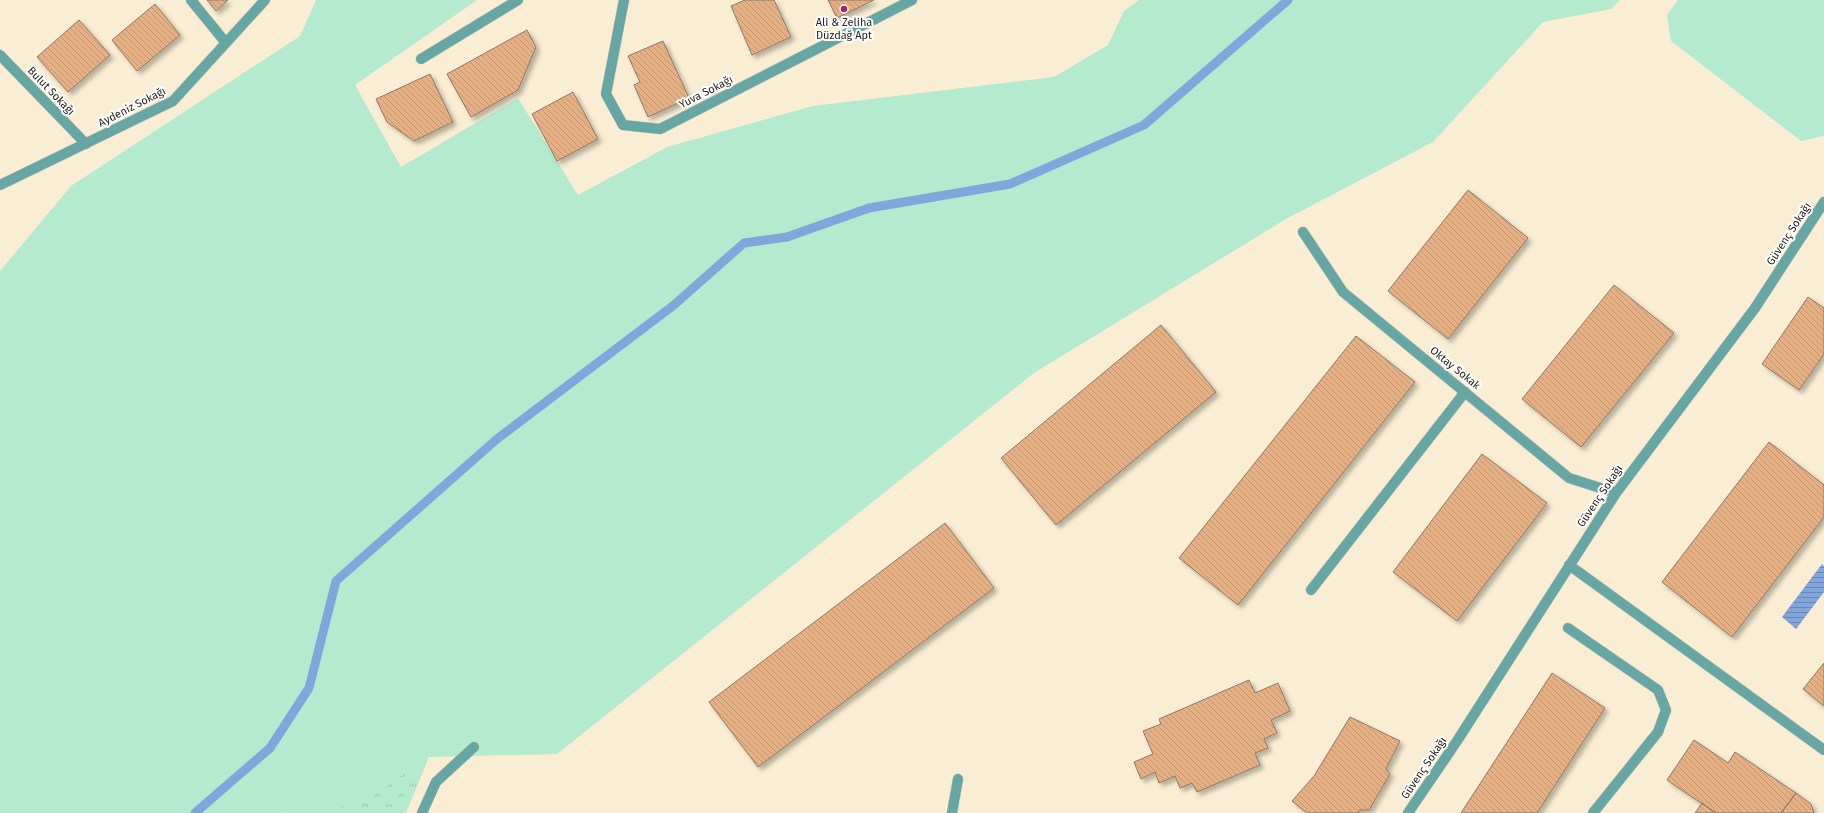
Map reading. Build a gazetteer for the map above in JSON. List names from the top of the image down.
{
  "streets": {
    "street": [
      "Bulut Sokağı",
      "Yuva Sokağı",
      "Aydeniz Sokağı",
      "Güvenç Sokağı",
      "Oktay Sokak"
    ]
  },
  "crossings": [
    ["Bulut Sokağı", "Aydeniz Sokağı"],
    ["Güvenç Sokağı", "Oktay Sokak"]
  ],
  "places": ["Ali & Zeliha Düzdağ Apt"]
}
